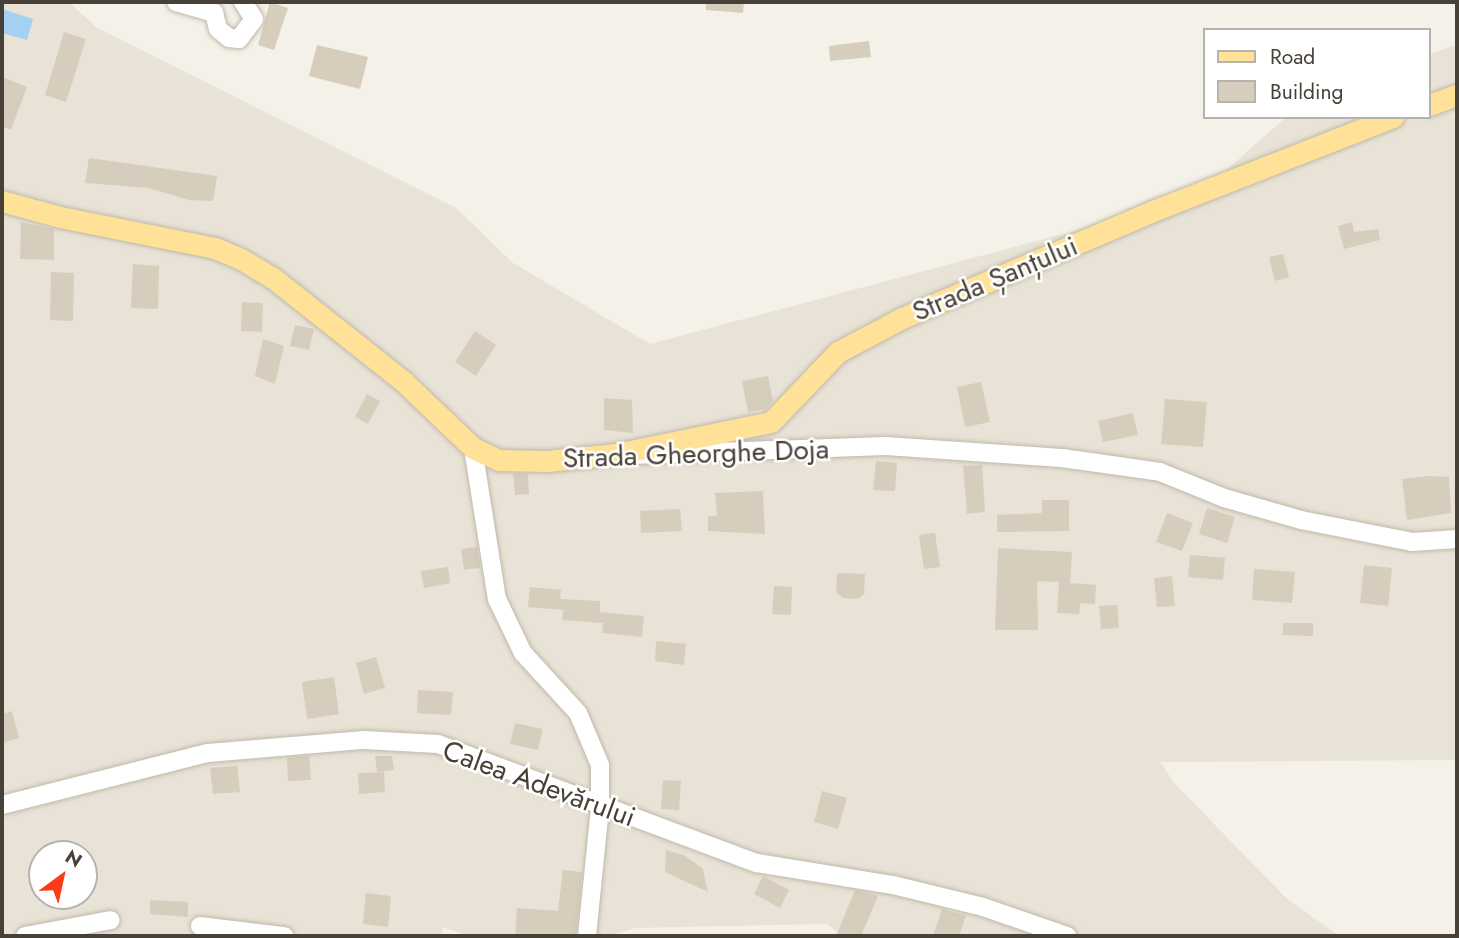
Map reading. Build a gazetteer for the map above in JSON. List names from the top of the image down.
{
  "streets": {
    "main road": ["Strada Șanțului", "Strada Gheorghe Doja"],
    "street": ["Calea Adevărului"]
  },
  "crossings": [
    ["Strada Șanțului", "Strada Gheorghe Doja"]
  ],
  "legend": ["Road", "Building"],
  "north": "top right"
}
